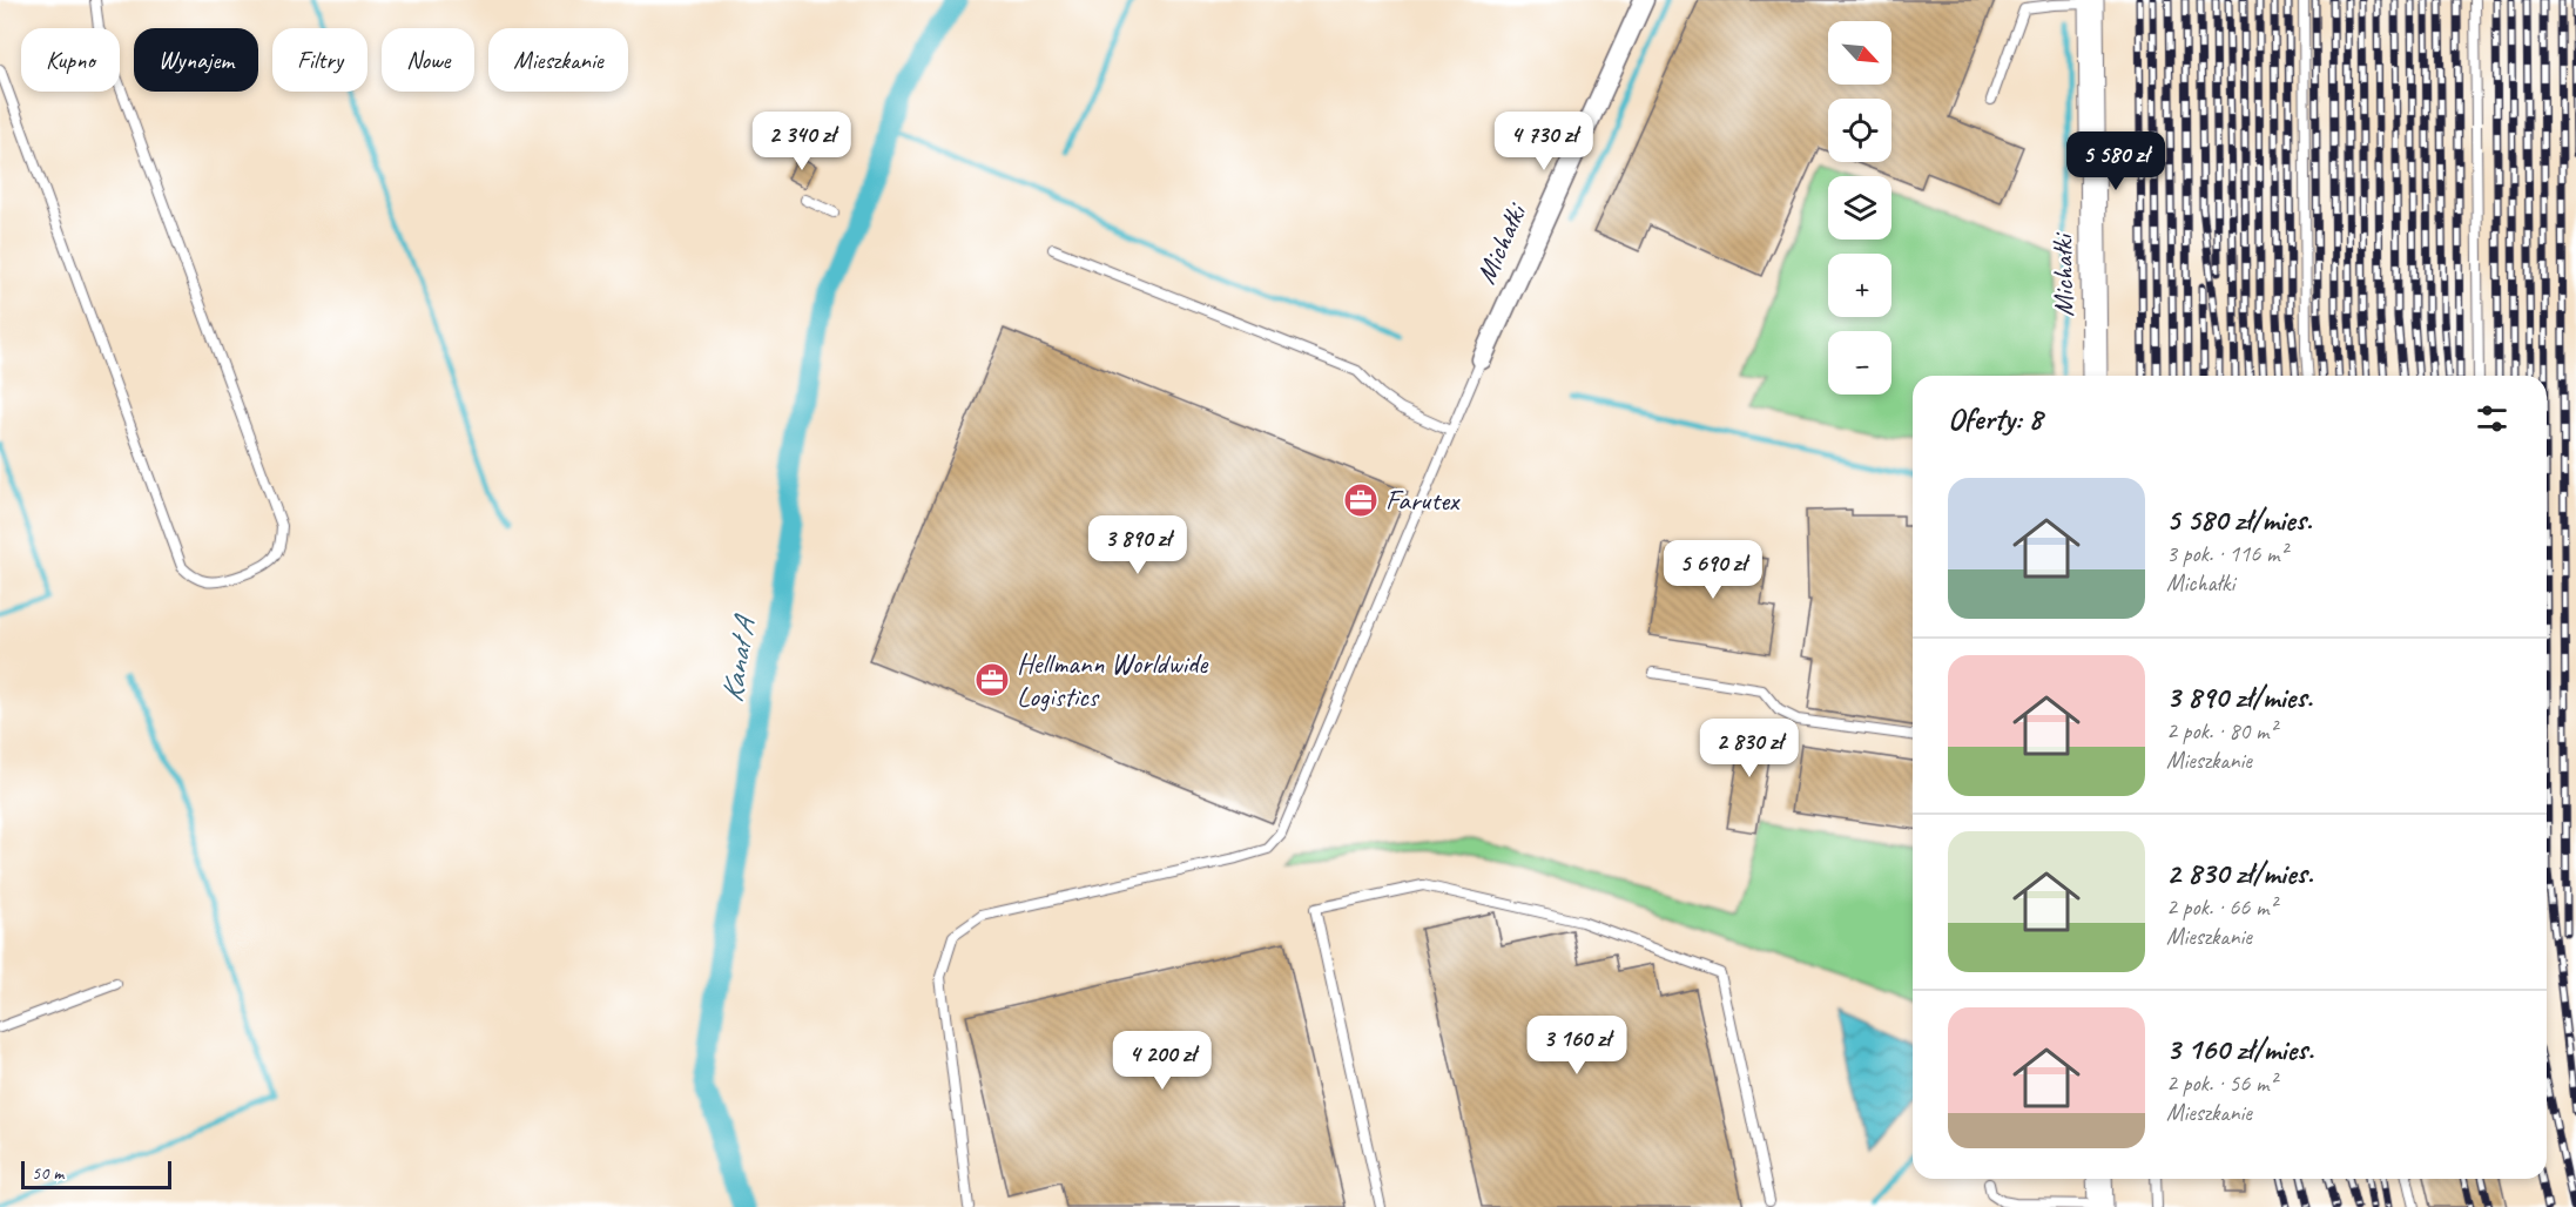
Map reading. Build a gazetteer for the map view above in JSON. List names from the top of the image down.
{
  "streets": {
    "street": ["Michałki"]
  },
  "water": ["Kanał A"],
  "places": {
    "office": ["Farutex", "Hellmann Worldwide Logistics"]
  },
  "scale_bar": "50 m",
  "north": "bottom right",
  "page": {
    "map_buttons": ["+", "−"],
    "chip": [
      "Kupno",
      "Wynajem",
      "Filtry",
      "Nowe",
      "Mieszkanie"
    ],
    "price": [
      "2 340 zł",
      "4 730 zł",
      "5 580 zł",
      "3 890 zł",
      "5 690 zł",
      "2 830 zł",
      "3 160 zł",
      "4 200 zł"
    ],
    "heading": "Oferty: 8",
    "list": [
      {
        "name": "5 580 zł/mies.",
        "note": "3 pok. · 116 m² · Michałki"
      },
      {
        "name": "3 890 zł/mies.",
        "note": "2 pok. · 80 m² · Mieszkanie"
      },
      {
        "name": "2 830 zł/mies.",
        "note": "2 pok. · 66 m² · Mieszkanie"
      },
      {
        "name": "3 160 zł/mies.",
        "note": "2 pok. · 56 m² · Mieszkanie"
      }
    ],
    "scale": "50 m"
  }
}
